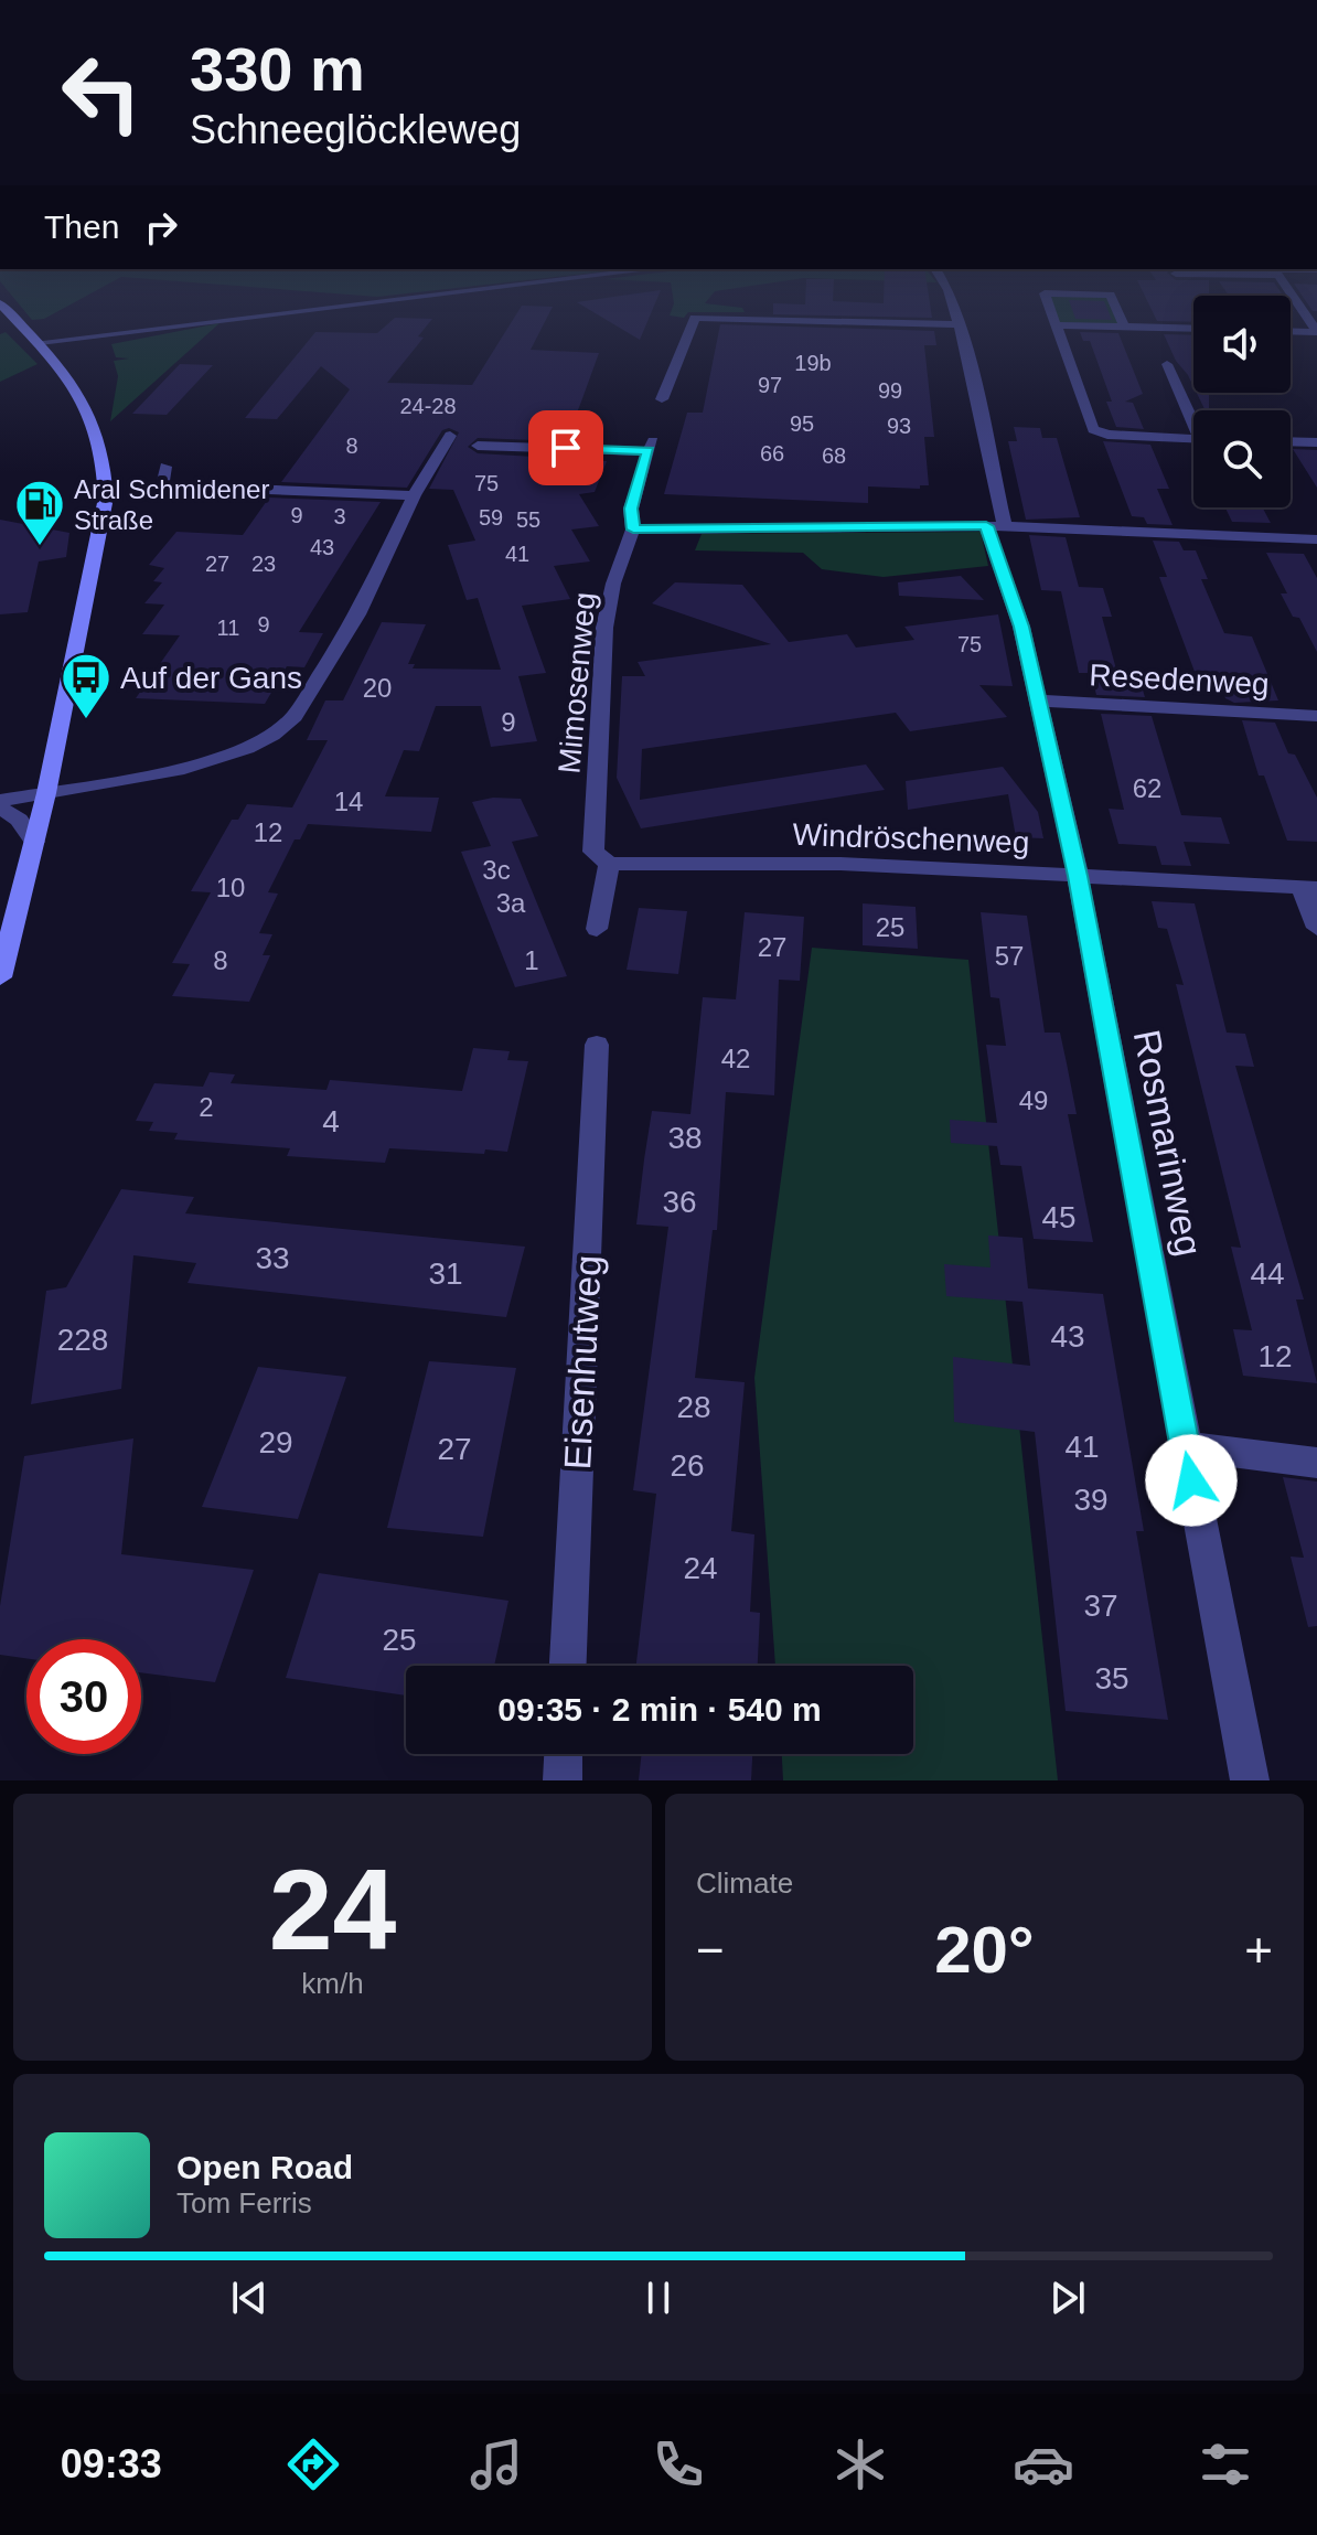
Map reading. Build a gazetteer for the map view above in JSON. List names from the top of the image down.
{
  "streets": {
    "street": [
      "Resedenweg",
      "Mimosenweg",
      "Windröschenweg",
      "Rosmarinweg",
      "Eisenhutweg"
    ]
  },
  "crossings": [
    ["Resedenweg", "Rosmarinweg"],
    ["Mimosenweg", "Windröschenweg"],
    ["Windröschenweg", "Rosmarinweg"]
  ],
  "places": {
    "fuel station": ["Aral Schmidener Straße"],
    "bus stop": ["Auf der Gans"]
  },
  "house_numbers": [
    "19b",
    "97",
    "99",
    "24-28",
    "95",
    "93",
    "8",
    "66",
    "68",
    "75",
    "9",
    "3",
    "59",
    "55",
    "43",
    "41",
    "27",
    "23",
    "9",
    "11",
    "75",
    "20",
    "9",
    "62",
    "14",
    "12",
    "3c",
    "10",
    "3a",
    "25",
    "27",
    "57",
    "8",
    "1",
    "42",
    "49",
    "2",
    "4",
    "38",
    "36",
    "45",
    "33",
    "31",
    "44",
    "43",
    "228",
    "12",
    "28",
    "29",
    "41",
    "27",
    "26",
    "39",
    "24",
    "37",
    "25",
    "35"
  ],
  "page": {
    "turn": ["330 m", "Schneeglöckleweg"],
    "then": "Then",
    "limit": "30",
    "trip": "09:35 · 2 min · 540 m",
    "tile": [
      ["24", "km/h"],
      "Climate"
    ],
    "heat": ["−", "20°", "+"],
    "song": ["Open Road", "Tom Ferris"],
    "tabs": "09:33"
  }
}
